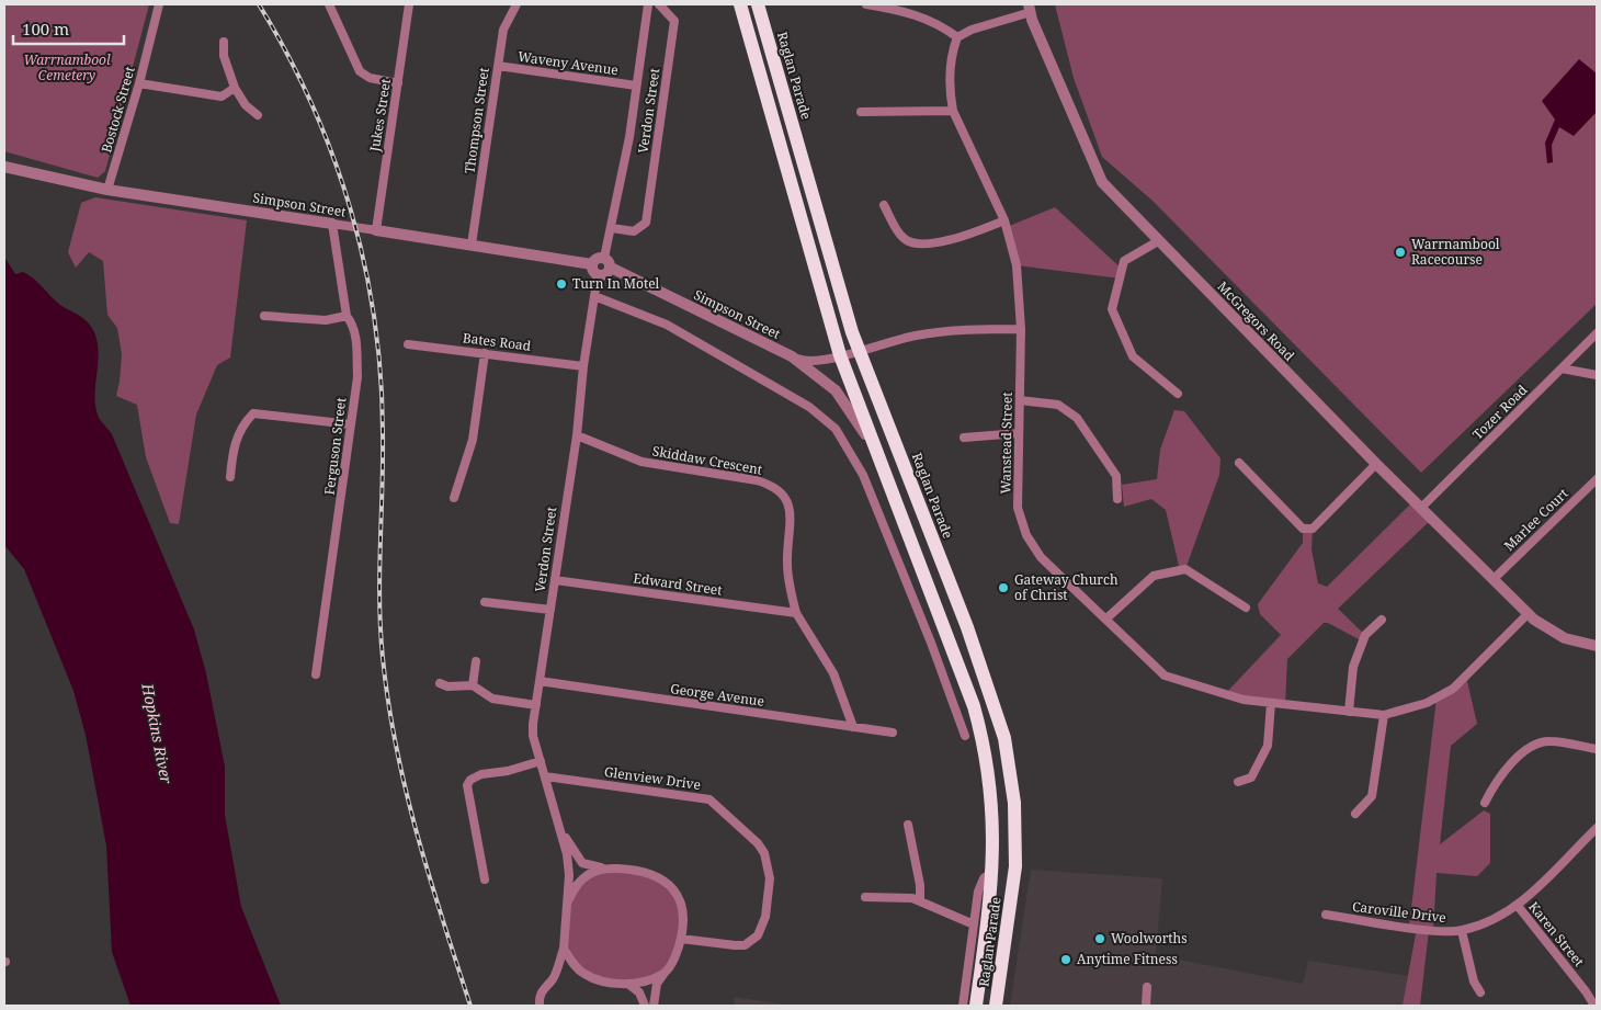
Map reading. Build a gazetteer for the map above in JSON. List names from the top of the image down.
{
  "streets": {
    "highway": ["Raglan Parade"],
    "street": [
      "Waveny Avenue",
      "Bostock Street",
      "Verdon Street",
      "Jukes Street",
      "Thompson Street",
      "Simpson Street",
      "McGregors Road",
      "Bates Road",
      "Tozer Road",
      "Wanstead Street",
      "Ferguson Street",
      "Skiddaw Crescent",
      "Marlee Court",
      "Edward Street",
      "George Avenue",
      "Glenview Drive",
      "Caroville Drive",
      "Karen Street"
    ]
  },
  "crossings": [
    ["Waveny Avenue", "Verdon Street"],
    ["Waveny Avenue", "Thompson Street"],
    ["Raglan Parade", "Simpson Street"],
    ["Bostock Street", "Simpson Street"],
    ["Verdon Street", "Simpson Street"],
    ["Verdon Street", "Bates Road"],
    ["Verdon Street", "Skiddaw Crescent"],
    ["Verdon Street", "Edward Street"],
    ["Verdon Street", "George Avenue"],
    ["Verdon Street", "Glenview Drive"],
    ["Jukes Street", "Simpson Street"],
    ["Thompson Street", "Simpson Street"],
    ["Simpson Street", "Wanstead Street"],
    ["Simpson Street", "Ferguson Street"],
    ["McGregors Road", "Tozer Road"],
    ["McGregors Road", "Wanstead Street"],
    ["McGregors Road", "Marlee Court"],
    ["Skiddaw Crescent", "Edward Street"],
    ["Skiddaw Crescent", "George Avenue"],
    ["Caroville Drive", "Karen Street"]
  ],
  "water": ["Hopkins River"],
  "parks": ["Warrnambool Cemetery"],
  "places": [
    "Warrnambool Racecourse",
    "Turn In Motel",
    "Gateway Church of Christ",
    "Woolworths",
    "Anytime Fitness"
  ],
  "scale_bar": "100 m"
}
